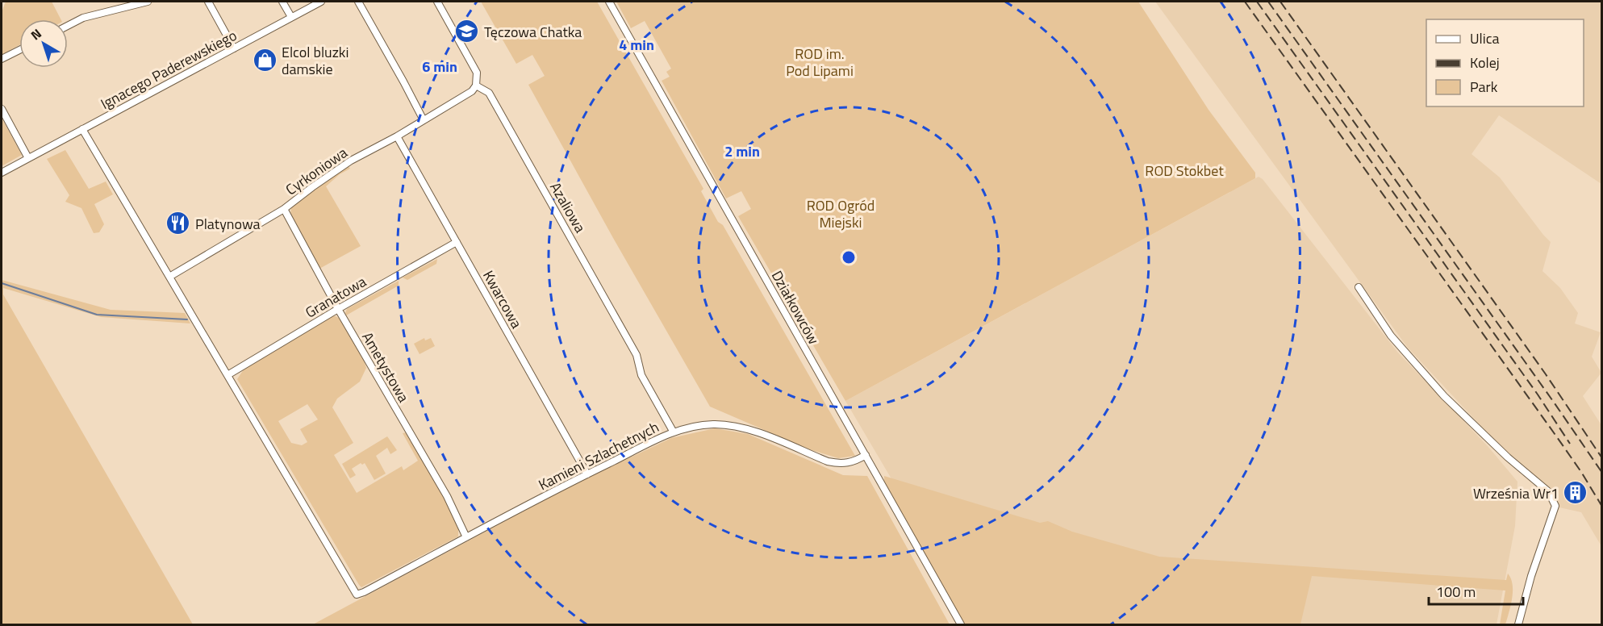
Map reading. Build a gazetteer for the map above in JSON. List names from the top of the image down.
{
  "streets": {
    "street": [
      "Ignacego Paderewskiego",
      "Cyrkoniowa",
      "Azaliowa",
      "Granatowa",
      "Kwarcowa",
      "Działkowców",
      "Ametystowa",
      "Kamieni Szlachetnych"
    ]
  },
  "crossings": [
    ["Cyrkoniowa", "Azaliowa"],
    ["Cyrkoniowa", "Kwarcowa"],
    ["Cyrkoniowa", "Ametystowa"],
    ["Azaliowa", "Kamieni Szlachetnych"],
    ["Granatowa", "Kwarcowa"],
    ["Granatowa", "Ametystowa"],
    ["Granatowa", "Kamieni Szlachetnych"],
    ["Kwarcowa", "Kamieni Szlachetnych"],
    ["Działkowców", "Kamieni Szlachetnych"],
    ["Ametystowa", "Kamieni Szlachetnych"]
  ],
  "parks": ["ROD im. Pod Lipami", "ROD Stokbet", "ROD Ogród Miejski"],
  "places": {
    "school or university": ["Tęczowa Chatka"],
    "shop": ["Elcol bluzki damskie"],
    "restaurant": ["Platynowa"],
    "building": ["Września Wr1"]
  },
  "legend": ["Ulica", "Kolej", "Park"],
  "scale_bar": "100 m",
  "north": "top left",
  "rings": ["4 min", "6 min", "2 min"]
}
